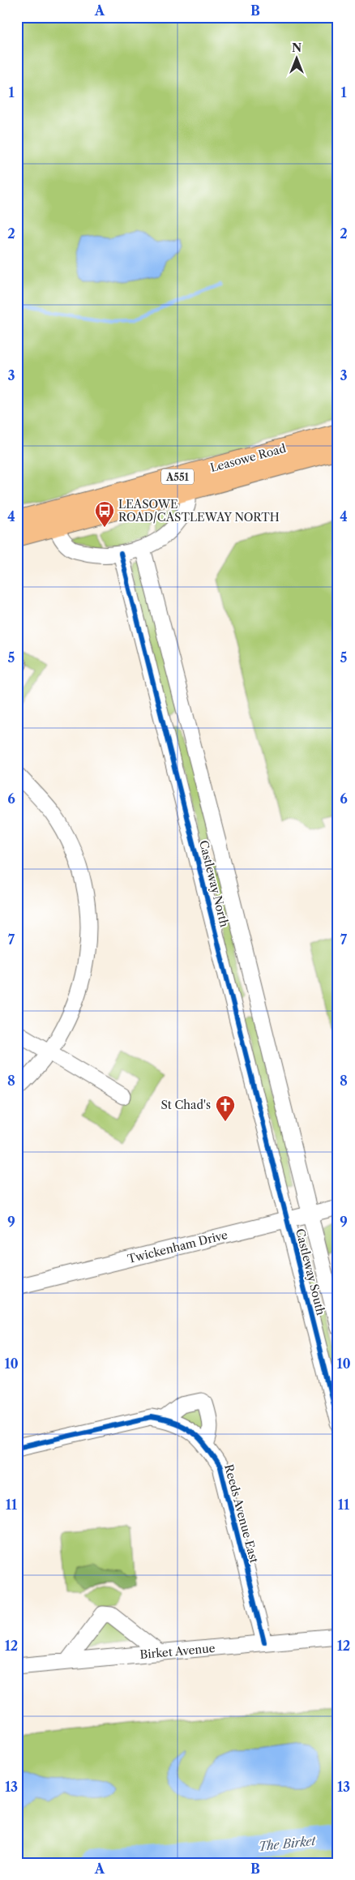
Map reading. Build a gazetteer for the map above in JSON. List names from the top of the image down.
{
  "streets": {
    "main road": ["Leasowe Road", "A551"],
    "street": [
      "Castleway North",
      "Twickenham Drive",
      "Castleway South",
      "Reeds Avenue East",
      "Birket Avenue"
    ]
  },
  "crossings": [
    ["Castleway North", "Twickenham Drive"],
    ["Castleway North", "Castleway South"],
    ["Twickenham Drive", "Castleway South"],
    ["Reeds Avenue East", "Birket Avenue"]
  ],
  "water": ["The Birket"],
  "places": {
    "bus stop": ["LEASOWE ROAD/CASTLEWAY NORTH"],
    "church": ["St Chad's"]
  },
  "north": "top",
  "grid": {
    "columns": ["A", "B"],
    "rows": [
      "1",
      "2",
      "3",
      "4",
      "5",
      "6",
      "7",
      "8",
      "9",
      "10",
      "11",
      "12",
      "13"
    ]
  }
}
